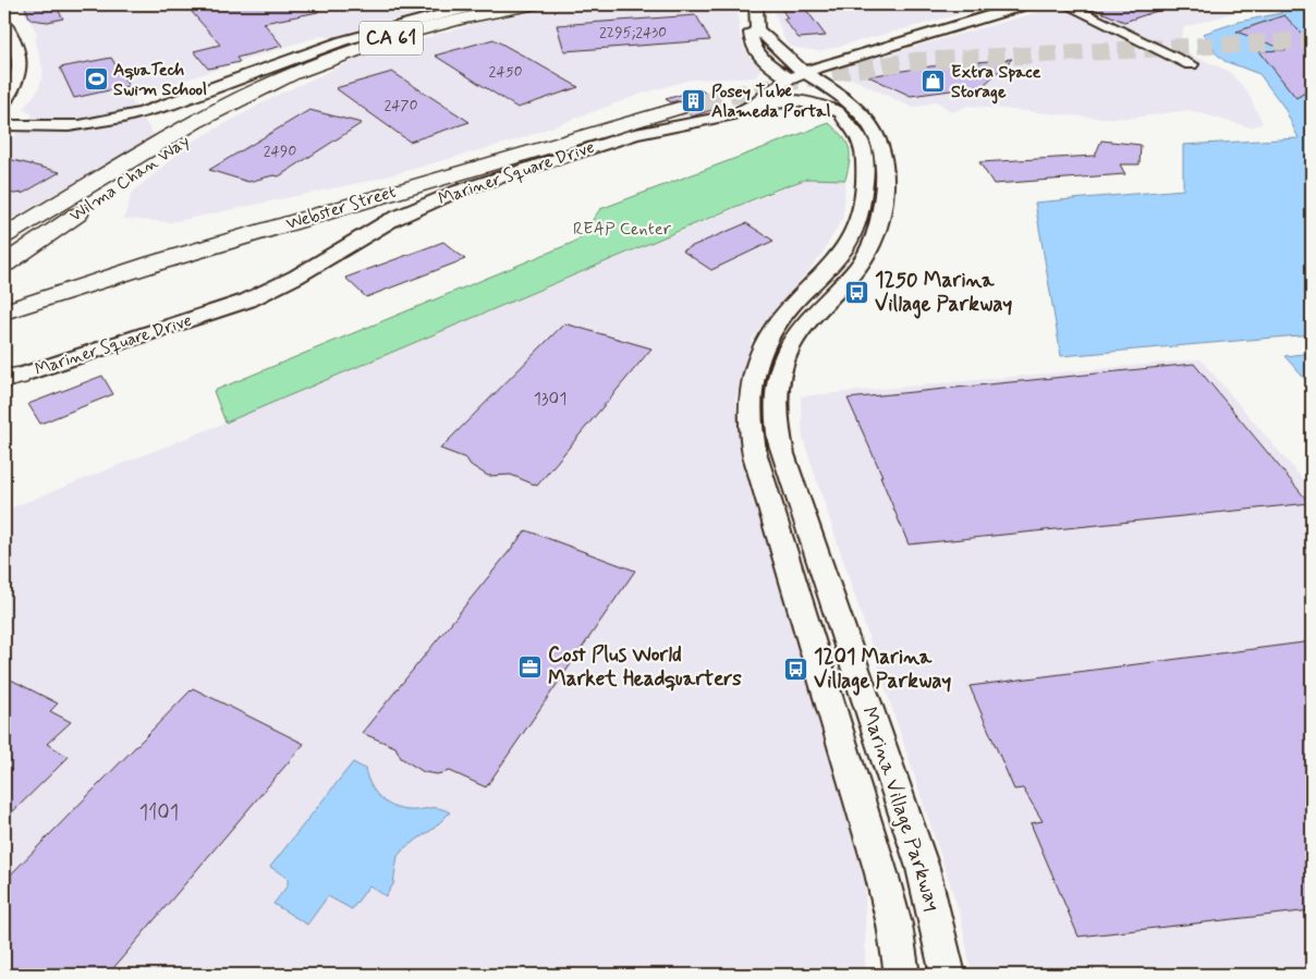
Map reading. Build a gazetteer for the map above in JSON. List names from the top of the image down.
{
  "streets": {
    "main road": ["CA 61", "Wilma Chan Way", "Webster Street"],
    "street": ["Mariner Square Drive", "Marina Village Parkway"]
  },
  "crossings": [
    ["CA 61", "Wilma Chan Way"],
    ["Mariner Square Drive", "Marina Village Parkway"]
  ],
  "parks": ["REAP Center"],
  "places": {
    "sports": ["AquaTech Swim School"],
    "shop": ["Extra Space Storage"],
    "building": ["Posey Tube Alameda Portal"],
    "bus stop": ["1250 Marina Village Parkway", "1201 Marina Village Parkway"],
    "office": ["Cost Plus World Market Headquarters"]
  },
  "house_numbers": [
    "2295;2430",
    "2450",
    "2470",
    "2490",
    "1301",
    "1101"
  ]
}
